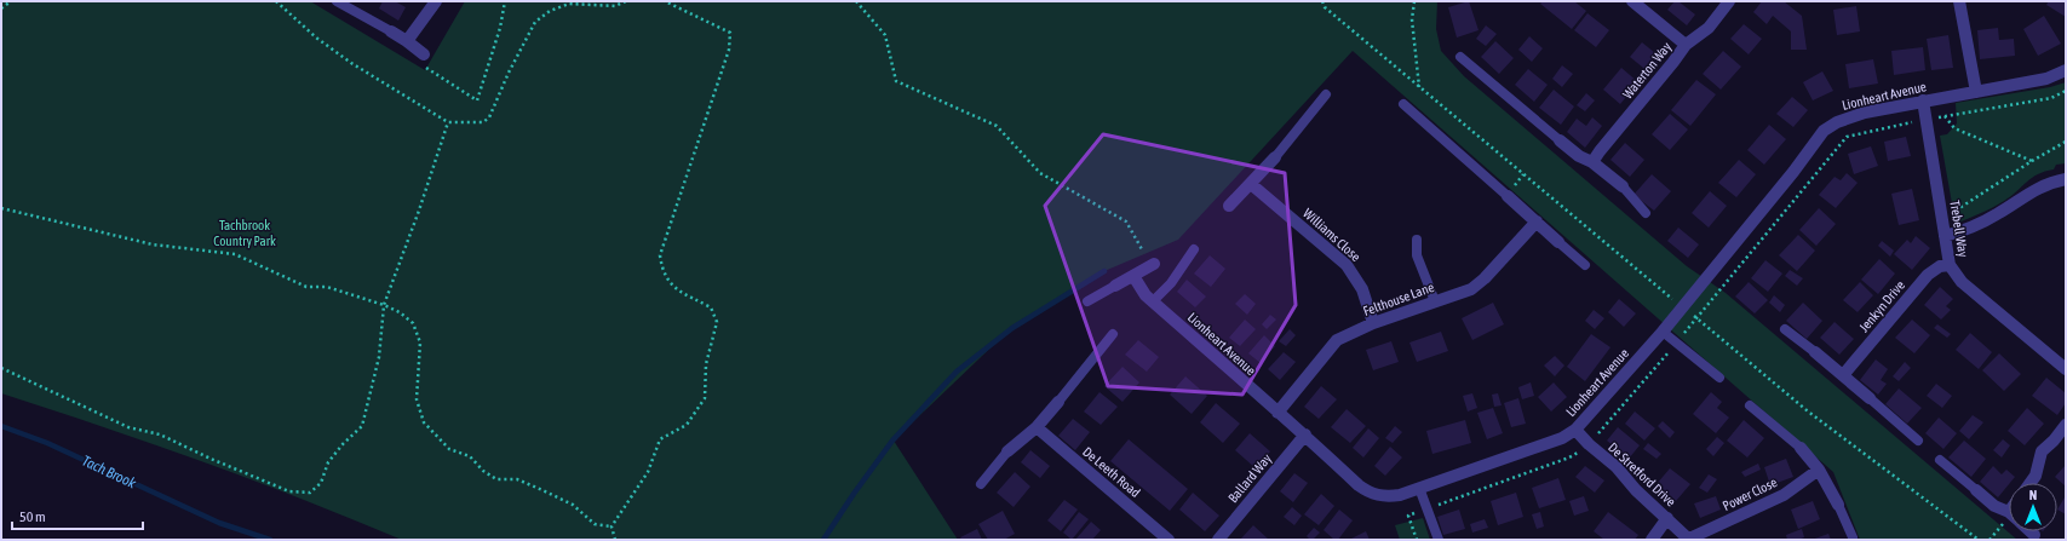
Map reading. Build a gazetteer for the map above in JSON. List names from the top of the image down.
{
  "streets": {
    "street": [
      "Waterton Way",
      "Lionheart Avenue",
      "Trebell Way",
      "Williams Close",
      "Felthouse Lane",
      "Jenkyn Drive",
      "De Leeth Road",
      "De Stretford Drive",
      "Ballard Way",
      "Power Close"
    ]
  },
  "crossings": [
    ["Lionheart Avenue", "Trebell Way"],
    ["Lionheart Avenue", "Felthouse Lane"],
    ["Lionheart Avenue", "De Stretford Drive"],
    ["Lionheart Avenue", "Ballard Way"],
    ["Trebell Way", "Jenkyn Drive"],
    ["Williams Close", "Felthouse Lane"],
    ["De Stretford Drive", "Power Close"]
  ],
  "water": ["Tach Brook"],
  "parks": ["Tachbrook Country Park"],
  "scale_bar": "50 m",
  "north": "top"
}
